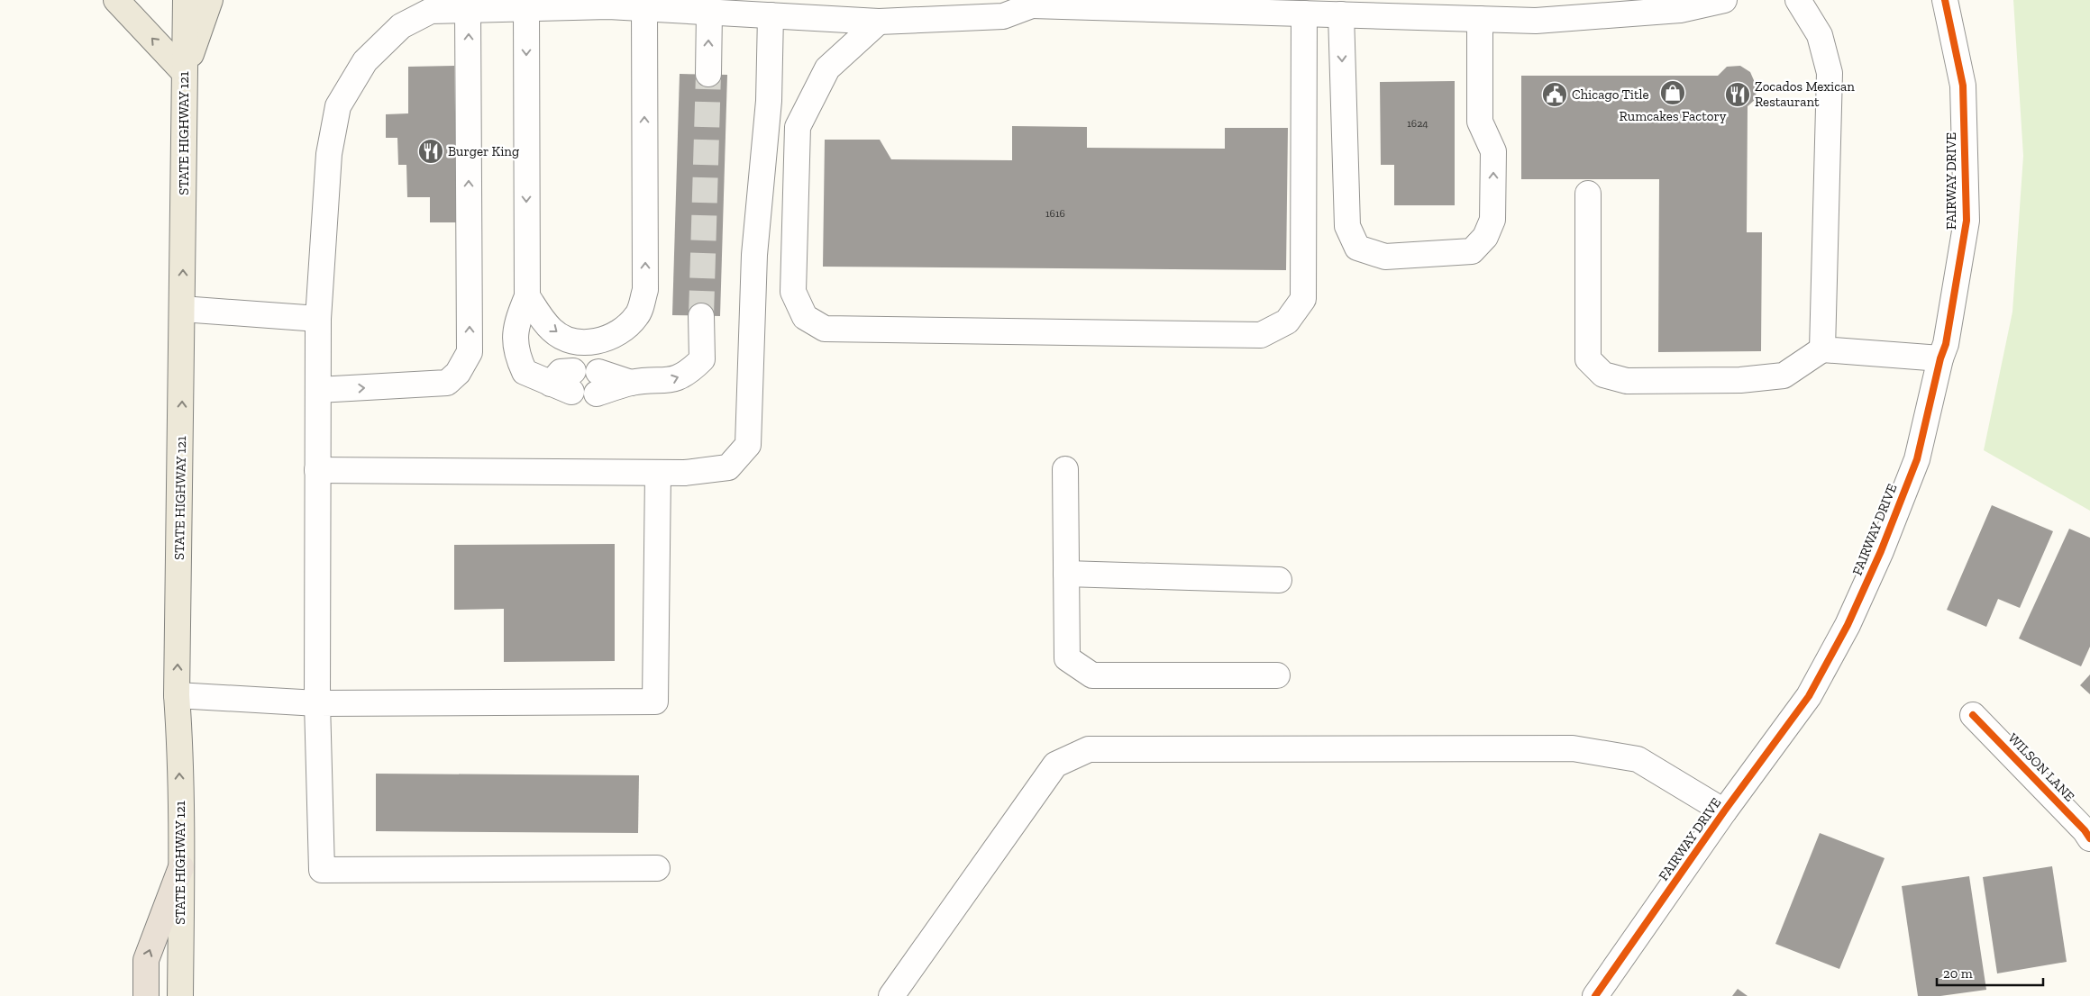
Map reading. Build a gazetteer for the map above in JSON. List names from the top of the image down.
{
  "streets": {
    "main road": ["STATE HIGHWAY 121"],
    "street": ["FAIRWAY DRIVE", "WILSON LANE"]
  },
  "one_way": ["STATE HIGHWAY 121"],
  "places": {
    "shop": ["Rumcakes Factory"],
    "public building": ["Chicago Title"],
    "restaurant": ["Zocados Mexican Restaurant", "Burger King"]
  },
  "house_numbers": ["1624", "1616"],
  "scale_bar": "20 m"
}
